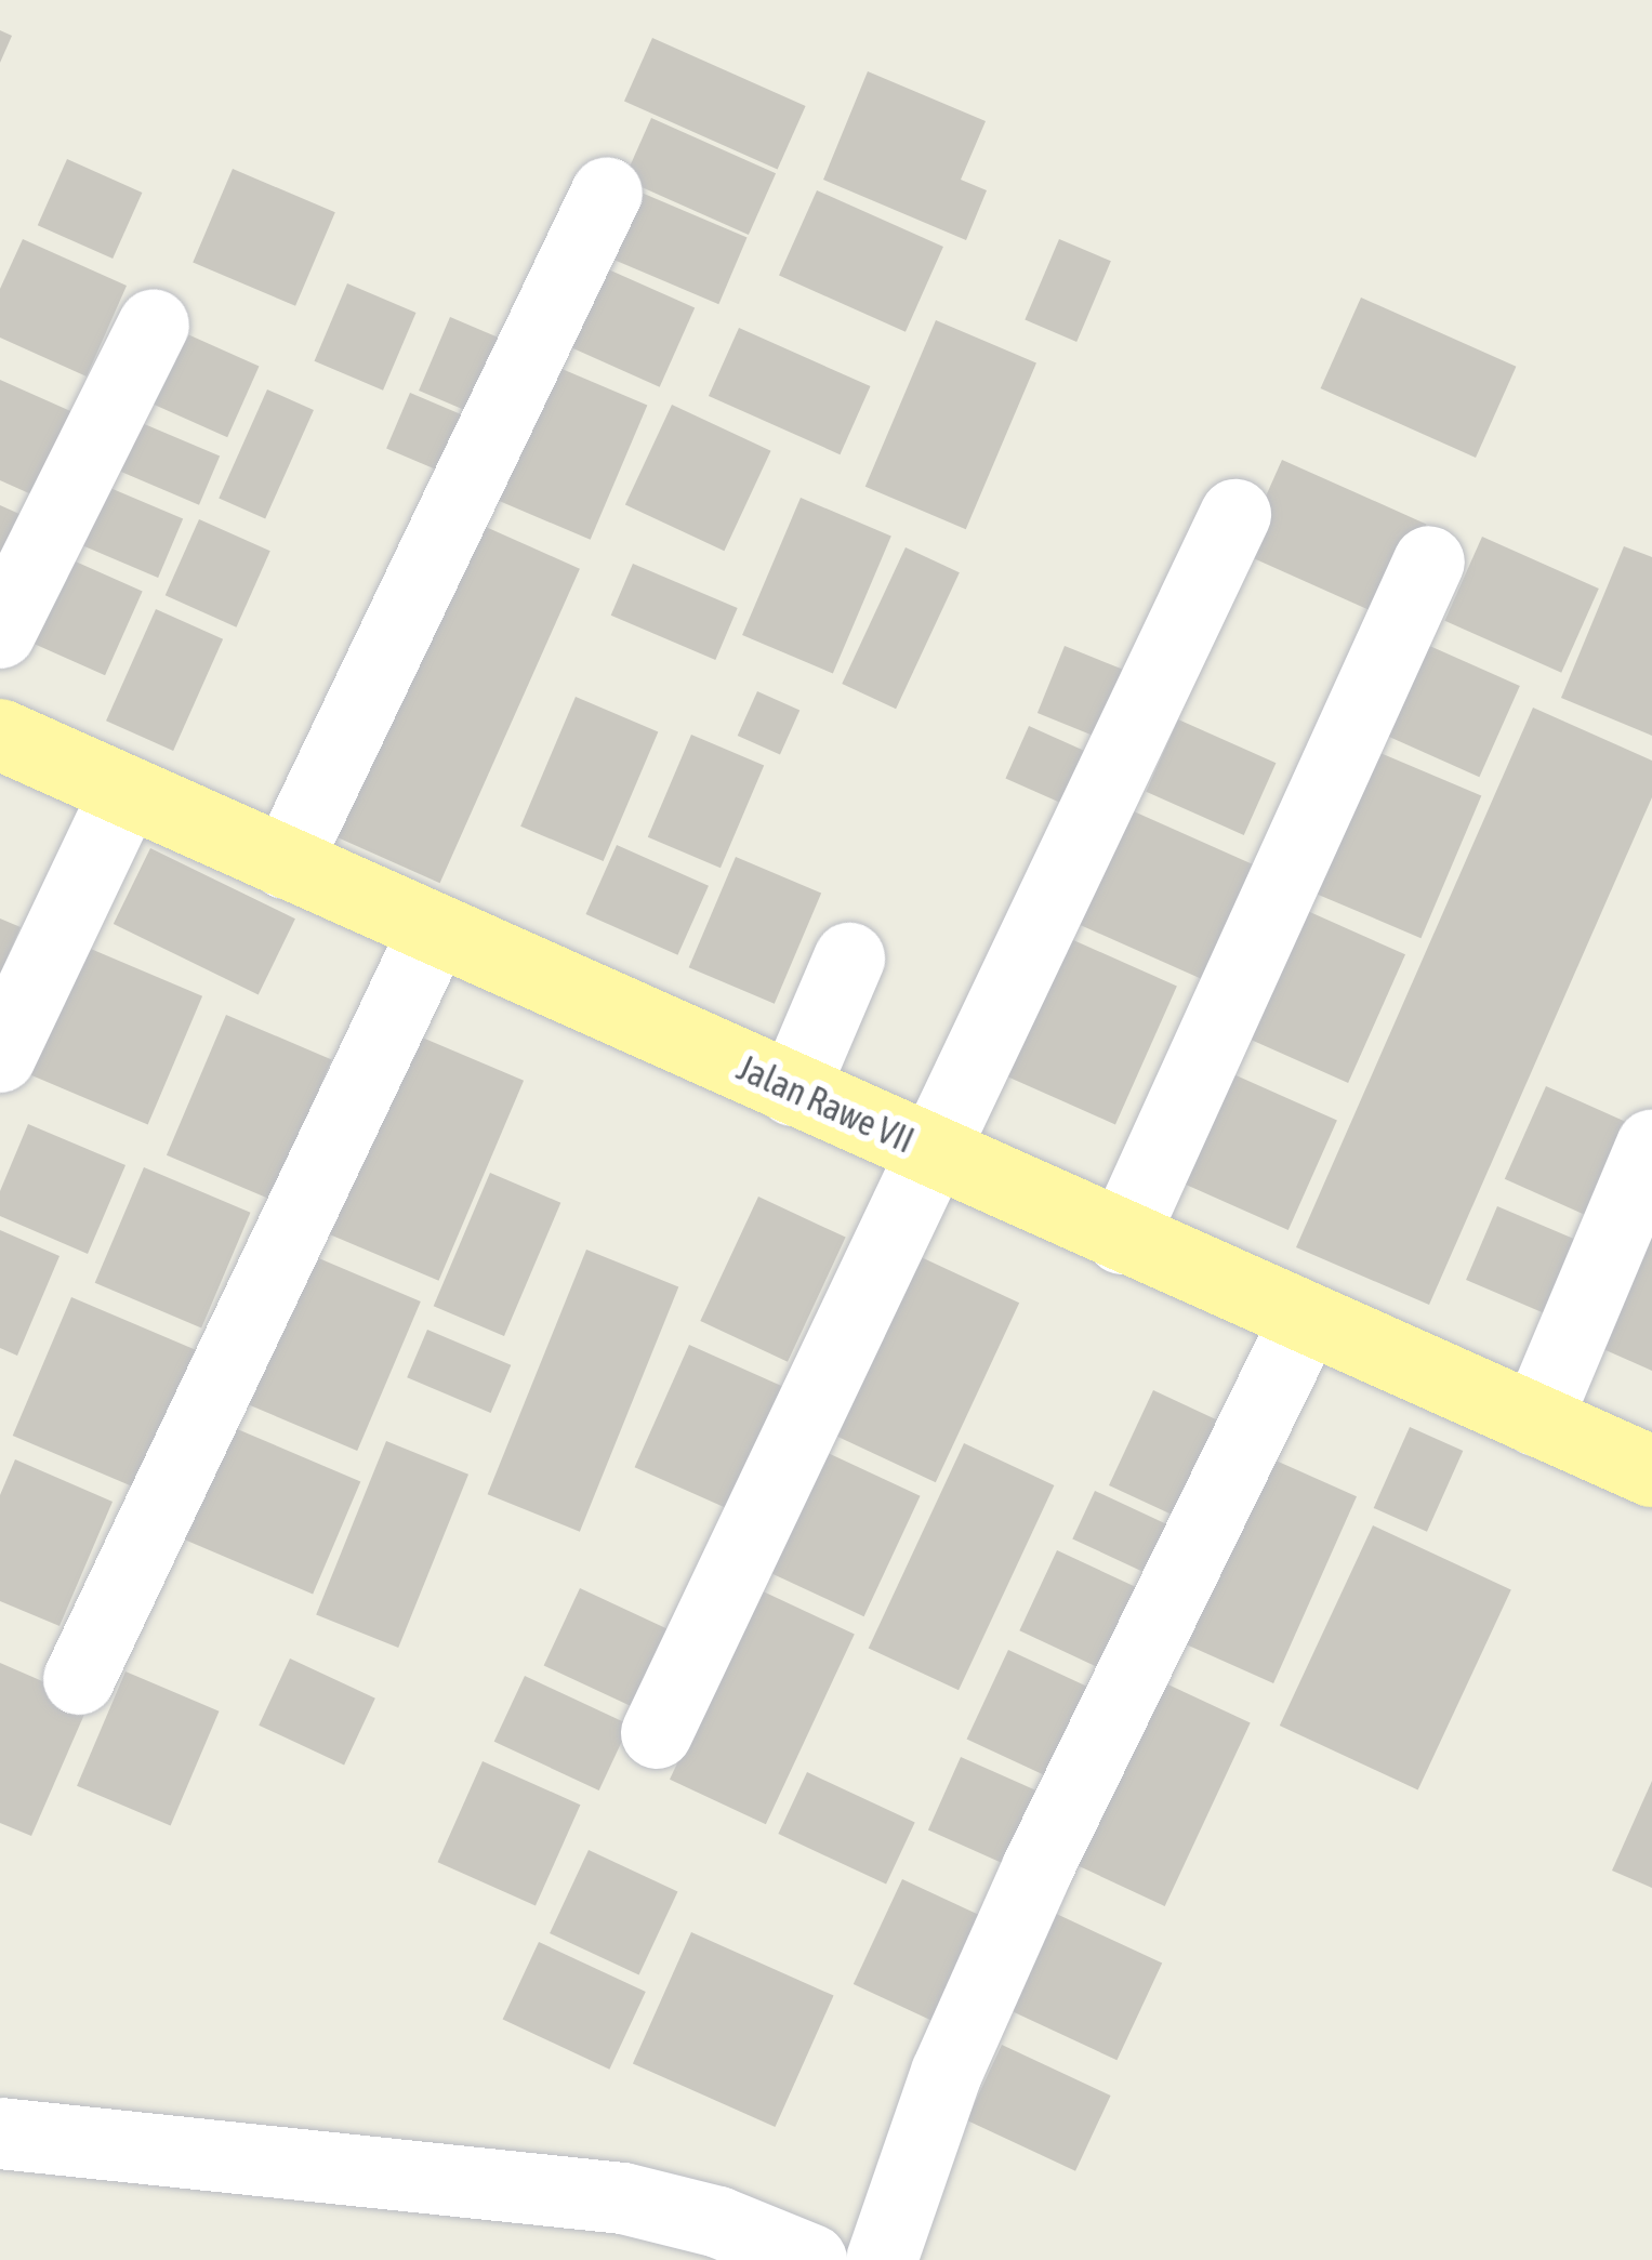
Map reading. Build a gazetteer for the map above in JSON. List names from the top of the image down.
{
  "streets": {
    "main road": ["Jalan Rawe VII"]
  }
}
